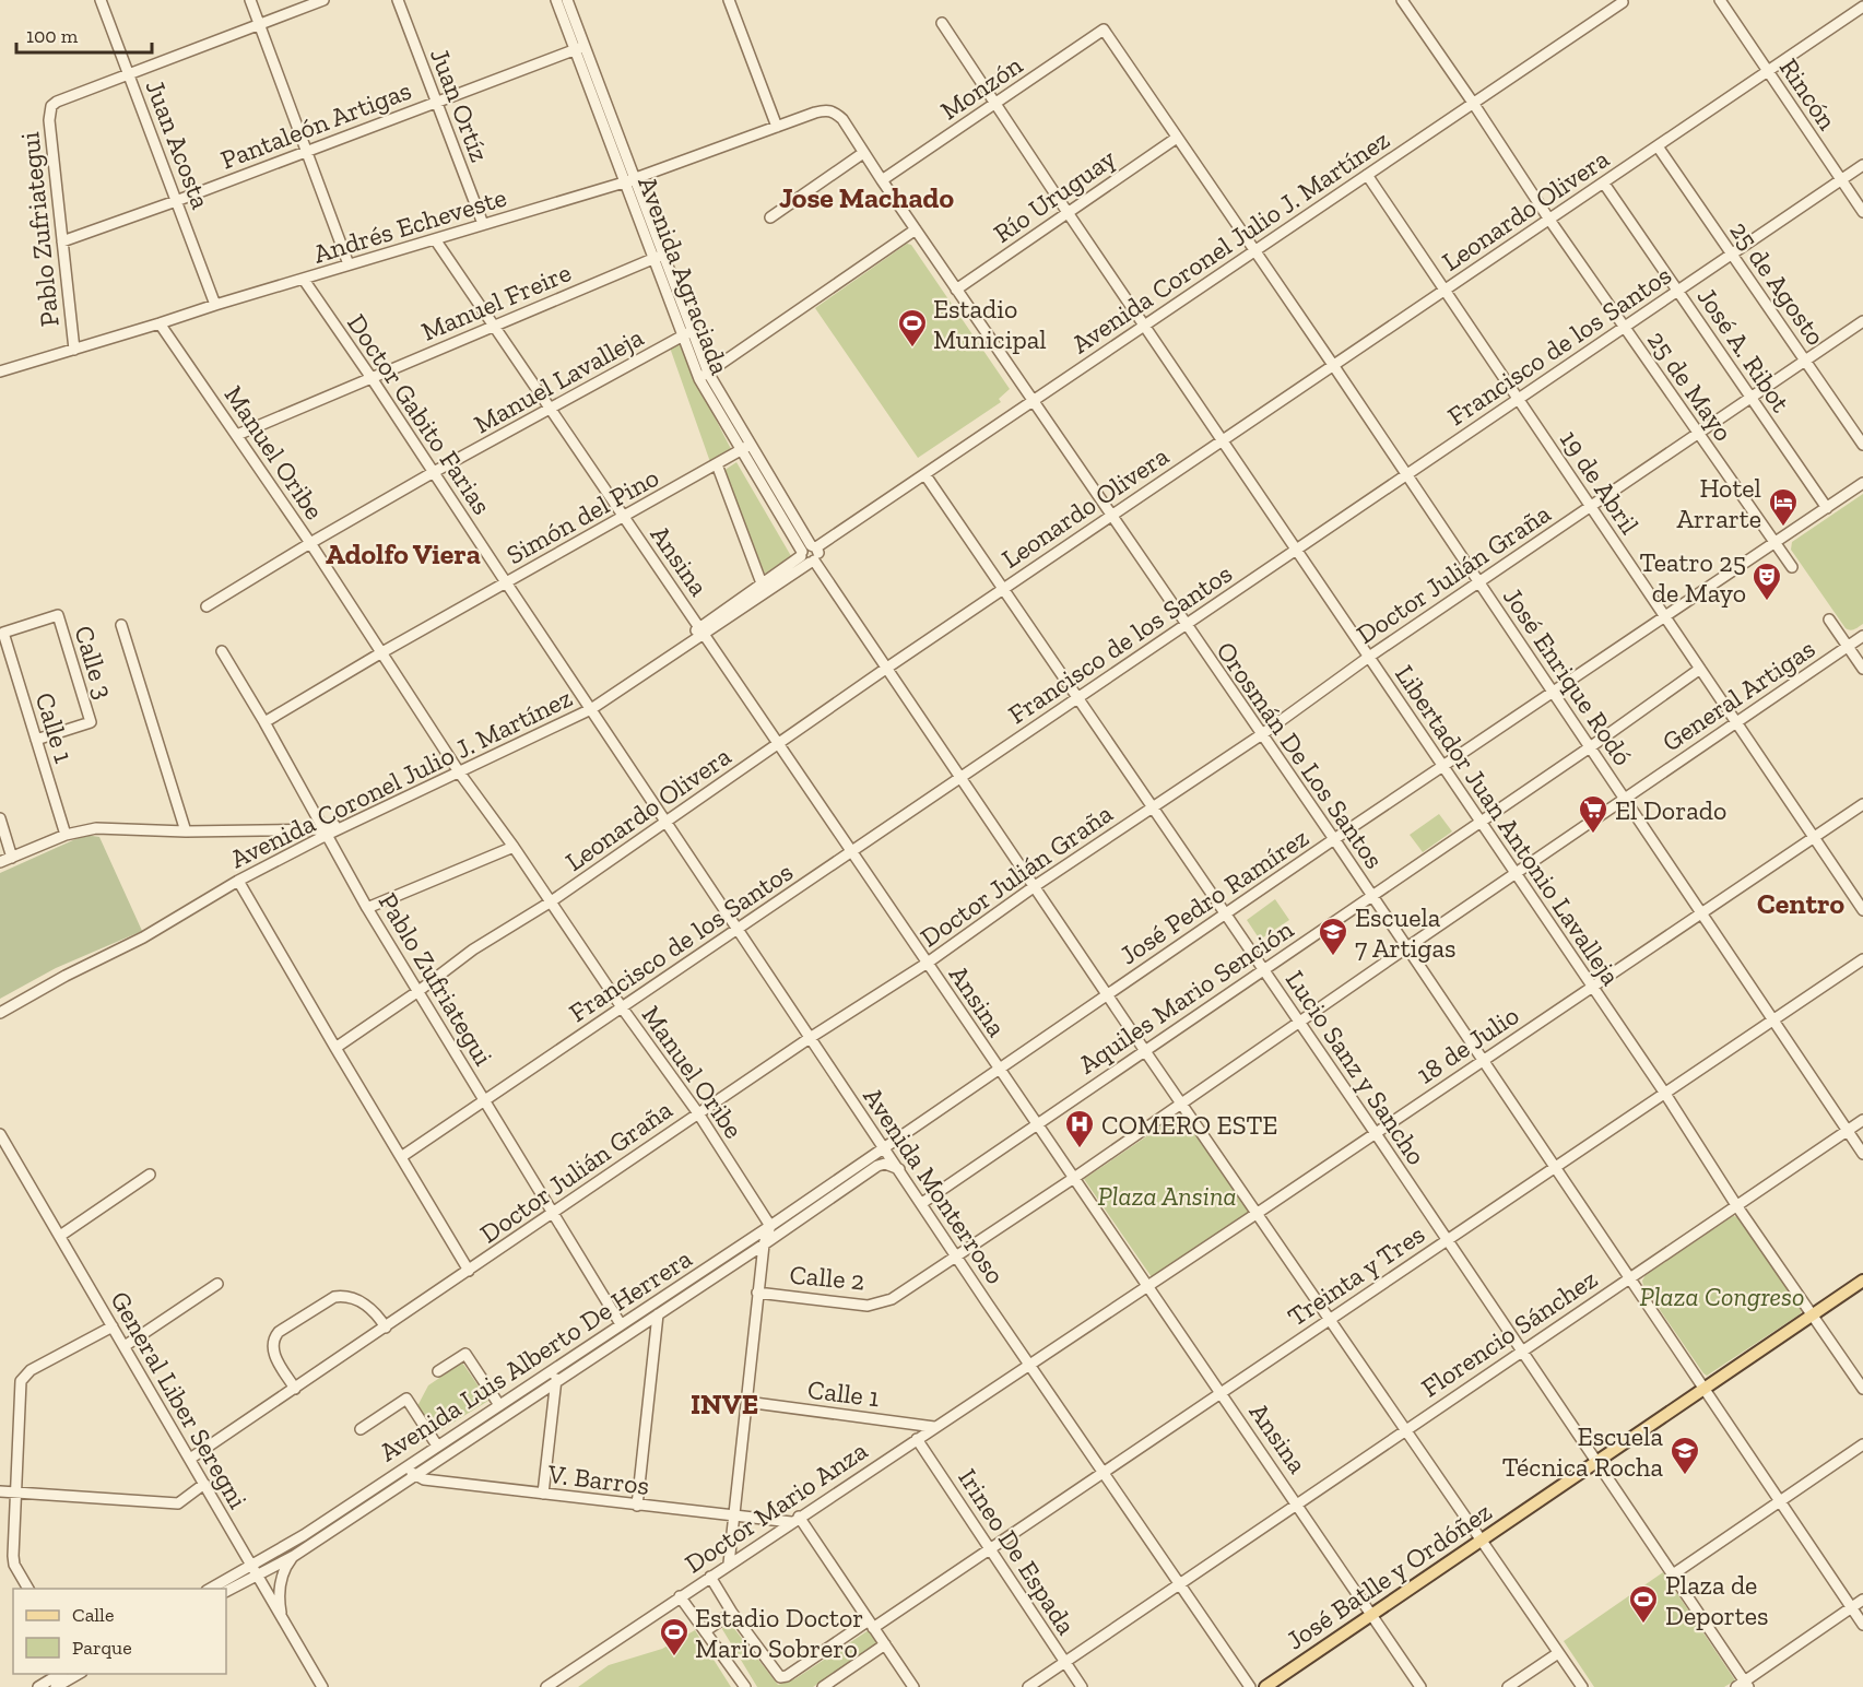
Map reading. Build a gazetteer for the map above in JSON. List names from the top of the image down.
{
  "streets": {
    "main road": ["José Batlle y Ordóñez"],
    "street": [
      "Monzón",
      "Rincón",
      "Juan Ortíz",
      "Pantaleón Artigas",
      "Juan Acosta",
      "Río Uruguay",
      "Leonardo Olivera",
      "Andrés Echeveste",
      "Pablo Zufriategui",
      "Avenida Coronel Julio J. Martínez",
      "Avenida Agraciada",
      "25 de Agosto",
      "Manuel Freire",
      "Francisco de los Santos",
      "José A. Ribot",
      "Manuel Lavalleja",
      "25 de Mayo",
      "Doctor Gabito Farias",
      "Manuel Oribe",
      "19 de Abril",
      "Simón del Pino",
      "Ansina",
      "Doctor Julián Graña",
      "Calle 3",
      "José Enrique Rodó",
      "General Artigas",
      "Calle 1",
      "Orosmán De Los Santos",
      "Libertador Juan Antonio Lavalleja",
      "José Pedro Ramírez",
      "Aquiles Mario Sención",
      "18 de Julio",
      "Lucio Sanz y Sancho",
      "Avenida Monterroso",
      "Treinta y Tres",
      "Calle 2",
      "Florencio Sánchez",
      "Avenida Luis Alberto De Herrera",
      "General Liber Seregni",
      "V. Barros",
      "Doctor Mario Anza",
      "Irineo De Espada"
    ]
  },
  "crossings": [
    ["Monzón", "José Enrique Rodó"],
    ["Monzón", "Orosmán De Los Santos"],
    ["Monzón", "Libertador Juan Antonio Lavalleja"],
    ["Rincón", "Leonardo Olivera"],
    ["Rincón", "Francisco de los Santos"],
    ["Juan Ortíz", "Pantaleón Artigas"],
    ["Juan Ortíz", "Andrés Echeveste"],
    ["Pantaleón Artigas", "Juan Acosta"],
    ["Pantaleón Artigas", "Pablo Zufriategui"],
    ["Pantaleón Artigas", "Avenida Agraciada"],
    ["Juan Acosta", "Andrés Echeveste"],
    ["Juan Acosta", "Pablo Zufriategui"],
    ["Río Uruguay", "José Enrique Rodó"],
    ["Río Uruguay", "Orosmán De Los Santos"],
    ["Río Uruguay", "Libertador Juan Antonio Lavalleja"],
    ["Leonardo Olivera", "Pablo Zufriategui"],
    ["Leonardo Olivera", "Avenida Agraciada"],
    ["Leonardo Olivera", "25 de Agosto"],
    ["Leonardo Olivera", "José A. Ribot"],
    ["Leonardo Olivera", "25 de Mayo"],
    ["Leonardo Olivera", "Manuel Oribe"],
    ["Leonardo Olivera", "19 de Abril"],
    ["Leonardo Olivera", "Ansina"],
    ["Leonardo Olivera", "José Enrique Rodó"],
    ["Leonardo Olivera", "Orosmán De Los Santos"],
    ["Leonardo Olivera", "Libertador Juan Antonio Lavalleja"],
    ["Leonardo Olivera", "Lucio Sanz y Sancho"],
    ["Leonardo Olivera", "Avenida Monterroso"],
    ["Andrés Echeveste", "Pablo Zufriategui"],
    ["Andrés Echeveste", "Avenida Agraciada"],
    ["Andrés Echeveste", "Doctor Gabito Farias"],
    ["Andrés Echeveste", "Manuel Oribe"],
    ["Andrés Echeveste", "Ansina"],
    ["Andrés Echeveste", "Orosmán De Los Santos"],
    ["Pablo Zufriategui", "Avenida Coronel Julio J. Martínez"],
    ["Pablo Zufriategui", "Francisco de los Santos"],
    ["Pablo Zufriategui", "Simón del Pino"],
    ["Pablo Zufriategui", "Doctor Julián Graña"],
    ["Pablo Zufriategui", "Avenida Luis Alberto De Herrera"],
    ["Avenida Coronel Julio J. Martínez", "Avenida Agraciada"],
    ["Avenida Coronel Julio J. Martínez", "25 de Mayo"],
    ["Avenida Coronel Julio J. Martínez", "Doctor Gabito Farias"],
    ["Avenida Coronel Julio J. Martínez", "Manuel Oribe"],
    ["Avenida Coronel Julio J. Martínez", "19 de Abril"],
    ["Avenida Coronel Julio J. Martínez", "Ansina"],
    ["Avenida Coronel Julio J. Martínez", "José Enrique Rodó"],
    ["Avenida Coronel Julio J. Martínez", "Orosmán De Los Santos"],
    ["Avenida Coronel Julio J. Martínez", "Libertador Juan Antonio Lavalleja"],
    ["Avenida Coronel Julio J. Martínez", "Lucio Sanz y Sancho"],
    ["Avenida Coronel Julio J. Martínez", "Avenida Monterroso"],
    ["Avenida Agraciada", "Manuel Freire"],
    ["Avenida Agraciada", "Francisco de los Santos"],
    ["Avenida Agraciada", "Manuel Lavalleja"],
    ["Avenida Agraciada", "Simón del Pino"],
    ["Avenida Agraciada", "Doctor Julián Graña"],
    ["Avenida Agraciada", "General Artigas"],
    ["Avenida Agraciada", "José Pedro Ramírez"],
    ["Avenida Agraciada", "Aquiles Mario Sención"],
    ["Avenida Agraciada", "18 de Julio"],
    ["Avenida Agraciada", "Treinta y Tres"],
    ["Avenida Agraciada", "Florencio Sánchez"],
    ["Avenida Agraciada", "José Batlle y Ordóñez"],
    ["25 de Agosto", "Francisco de los Santos"],
    ["25 de Agosto", "Doctor Julián Graña"],
    ["Manuel Freire", "Doctor Gabito Farias"],
    ["Manuel Freire", "Manuel Oribe"],
    ["Manuel Freire", "Ansina"],
    ["Francisco de los Santos", "José A. Ribot"],
    ["Francisco de los Santos", "25 de Mayo"],
    ["Francisco de los Santos", "Manuel Oribe"],
    ["Francisco de los Santos", "19 de Abril"],
    ["Francisco de los Santos", "Ansina"],
    ["Francisco de los Santos", "José Enrique Rodó"],
    ["Francisco de los Santos", "Orosmán De Los Santos"],
    ["Francisco de los Santos", "Libertador Juan Antonio Lavalleja"],
    ["Francisco de los Santos", "Lucio Sanz y Sancho"],
    ["Francisco de los Santos", "Avenida Monterroso"],
    ["José A. Ribot", "Doctor Julián Graña"],
    ["José A. Ribot", "José Pedro Ramírez"],
    ["Manuel Lavalleja", "Doctor Gabito Farias"],
    ["Manuel Lavalleja", "Manuel Oribe"],
    ["Manuel Lavalleja", "Ansina"],
    ["25 de Mayo", "Doctor Julián Graña"],
    ["25 de Mayo", "José Pedro Ramírez"],
    ["Doctor Gabito Farias", "Simón del Pino"],
    ["Doctor Gabito Farias", "Avenida Monterroso"],
    ["Manuel Oribe", "Simón del Pino"],
    ["Manuel Oribe", "Doctor Julián Graña"],
    ["Manuel Oribe", "Avenida Luis Alberto De Herrera"],
    ["19 de Abril", "Doctor Julián Graña"],
    ["19 de Abril", "General Artigas"],
    ["19 de Abril", "José Pedro Ramírez"],
    ["19 de Abril", "Aquiles Mario Sención"],
    ["19 de Abril", "18 de Julio"],
    ["Simón del Pino", "Ansina"],
    ["Ansina", "Doctor Julián Graña"],
    ["Ansina", "General Artigas"],
    ["Ansina", "José Pedro Ramírez"],
    ["Ansina", "Aquiles Mario Sención"],
    ["Ansina", "18 de Julio"],
    ["Ansina", "Treinta y Tres"],
    ["Ansina", "Florencio Sánchez"],
    ["Ansina", "José Batlle y Ordóñez"],
    ["Doctor Julián Graña", "José Enrique Rodó"],
    ["Doctor Julián Graña", "Orosmán De Los Santos"],
    ["Doctor Julián Graña", "Libertador Juan Antonio Lavalleja"],
    ["Doctor Julián Graña", "Lucio Sanz y Sancho"],
    ["Doctor Julián Graña", "Avenida Monterroso"],
    ["Doctor Julián Graña", "General Liber Seregni"],
    ["Calle 3", "Calle 1"],
    ["José Enrique Rodó", "General Artigas"],
    ["José Enrique Rodó", "José Pedro Ramírez"],
    ["José Enrique Rodó", "Aquiles Mario Sención"],
    ["José Enrique Rodó", "18 de Julio"],
    ["José Enrique Rodó", "Treinta y Tres"],
    ["José Enrique Rodó", "Florencio Sánchez"],
    ["General Artigas", "Orosmán De Los Santos"],
    ["General Artigas", "Libertador Juan Antonio Lavalleja"],
    ["General Artigas", "Lucio Sanz y Sancho"],
    ["General Artigas", "Avenida Monterroso"],
    ["General Artigas", "Calle 2"],
    ["Calle 1", "Doctor Mario Anza"],
    ["Orosmán De Los Santos", "José Pedro Ramírez"],
    ["Orosmán De Los Santos", "Aquiles Mario Sención"],
    ["Orosmán De Los Santos", "18 de Julio"],
    ["Orosmán De Los Santos", "Treinta y Tres"],
    ["Orosmán De Los Santos", "Florencio Sánchez"],
    ["Orosmán De Los Santos", "José Batlle y Ordóñez"],
    ["Libertador Juan Antonio Lavalleja", "José Pedro Ramírez"],
    ["Libertador Juan Antonio Lavalleja", "Aquiles Mario Sención"],
    ["Libertador Juan Antonio Lavalleja", "18 de Julio"],
    ["Libertador Juan Antonio Lavalleja", "Treinta y Tres"],
    ["Libertador Juan Antonio Lavalleja", "Florencio Sánchez"],
    ["Libertador Juan Antonio Lavalleja", "José Batlle y Ordóñez"],
    ["José Pedro Ramírez", "Lucio Sanz y Sancho"],
    ["José Pedro Ramírez", "Avenida Monterroso"],
    ["José Pedro Ramírez", "Avenida Luis Alberto De Herrera"],
    ["Aquiles Mario Sención", "Lucio Sanz y Sancho"],
    ["Aquiles Mario Sención", "Avenida Monterroso"],
    ["18 de Julio", "Lucio Sanz y Sancho"],
    ["18 de Julio", "Avenida Monterroso"],
    ["18 de Julio", "Doctor Mario Anza"],
    ["Lucio Sanz y Sancho", "Treinta y Tres"],
    ["Lucio Sanz y Sancho", "Florencio Sánchez"],
    ["Lucio Sanz y Sancho", "José Batlle y Ordóñez"],
    ["Avenida Monterroso", "Treinta y Tres"],
    ["Avenida Monterroso", "Calle 2"],
    ["Avenida Monterroso", "Florencio Sánchez"],
    ["Avenida Monterroso", "Avenida Luis Alberto De Herrera"],
    ["Avenida Monterroso", "Doctor Mario Anza"],
    ["Treinta y Tres", "Irineo De Espada"],
    ["Florencio Sánchez", "Irineo De Espada"],
    ["Avenida Luis Alberto De Herrera", "General Liber Seregni"],
    ["Avenida Luis Alberto De Herrera", "V. Barros"],
    ["V. Barros", "Doctor Mario Anza"],
    ["Doctor Mario Anza", "Irineo De Espada"]
  ],
  "districts": [
    "Jose Machado",
    "Adolfo Viera",
    "Centro",
    "INVE"
  ],
  "parks": ["Plaza Ansina", "Plaza Congreso"],
  "places": {
    "sports": ["Estadio Municipal", "Plaza de Deportes", "Estadio Doctor Mario Sobrero"],
    "hotel": ["Hotel Arrarte"],
    "theatre": ["Teatro 25 de Mayo"],
    "supermarket": ["El Dorado"],
    "school or university": ["Escuela 7 Artigas", "Escuela Técnica Rocha"],
    "hospital": ["COMERO ESTE"]
  },
  "legend": ["Calle", "Parque"],
  "scale_bar": "100 m"
}
